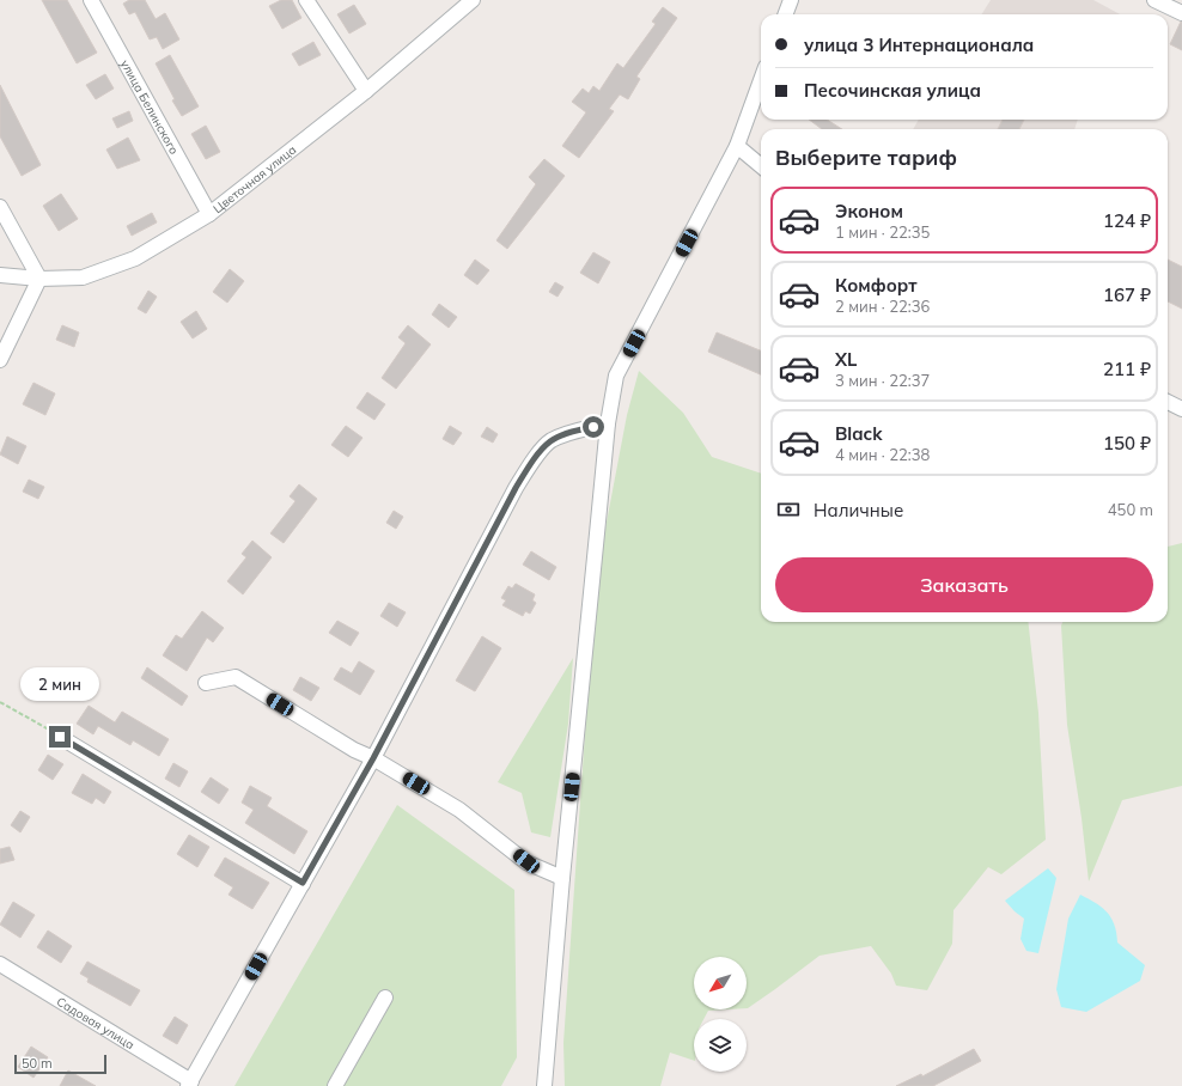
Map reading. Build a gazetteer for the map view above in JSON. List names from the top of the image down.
{
  "streets": {
    "street": ["улица Белинского", "Цветочная улица", "Садовая улица"]
  },
  "crossings": [
    ["улица Белинского", "Цветочная улица"]
  ],
  "scale_bar": "50 m",
  "north": "bottom left",
  "page": {
    "banner": ["улица 3 Интернационала", "Песочинская улица"],
    "heading": "Выберите тариф",
    "list": [
      {
        "name": "Эконом",
        "note": "1 мин · 22:35",
        "value": "124 ₽"
      },
      {
        "name": "Комфорт",
        "note": "2 мин · 22:36",
        "value": "167 ₽"
      },
      {
        "name": "XL",
        "note": "3 мин · 22:37",
        "value": "211 ₽"
      },
      {
        "name": "Black",
        "note": "4 мин · 22:38",
        "value": "150 ₽"
      }
    ],
    "pay": ["Наличные", "450 m"],
    "buttons": "Заказать",
    "bubble": "2 мин",
    "scale": "50 m"
  }
}
